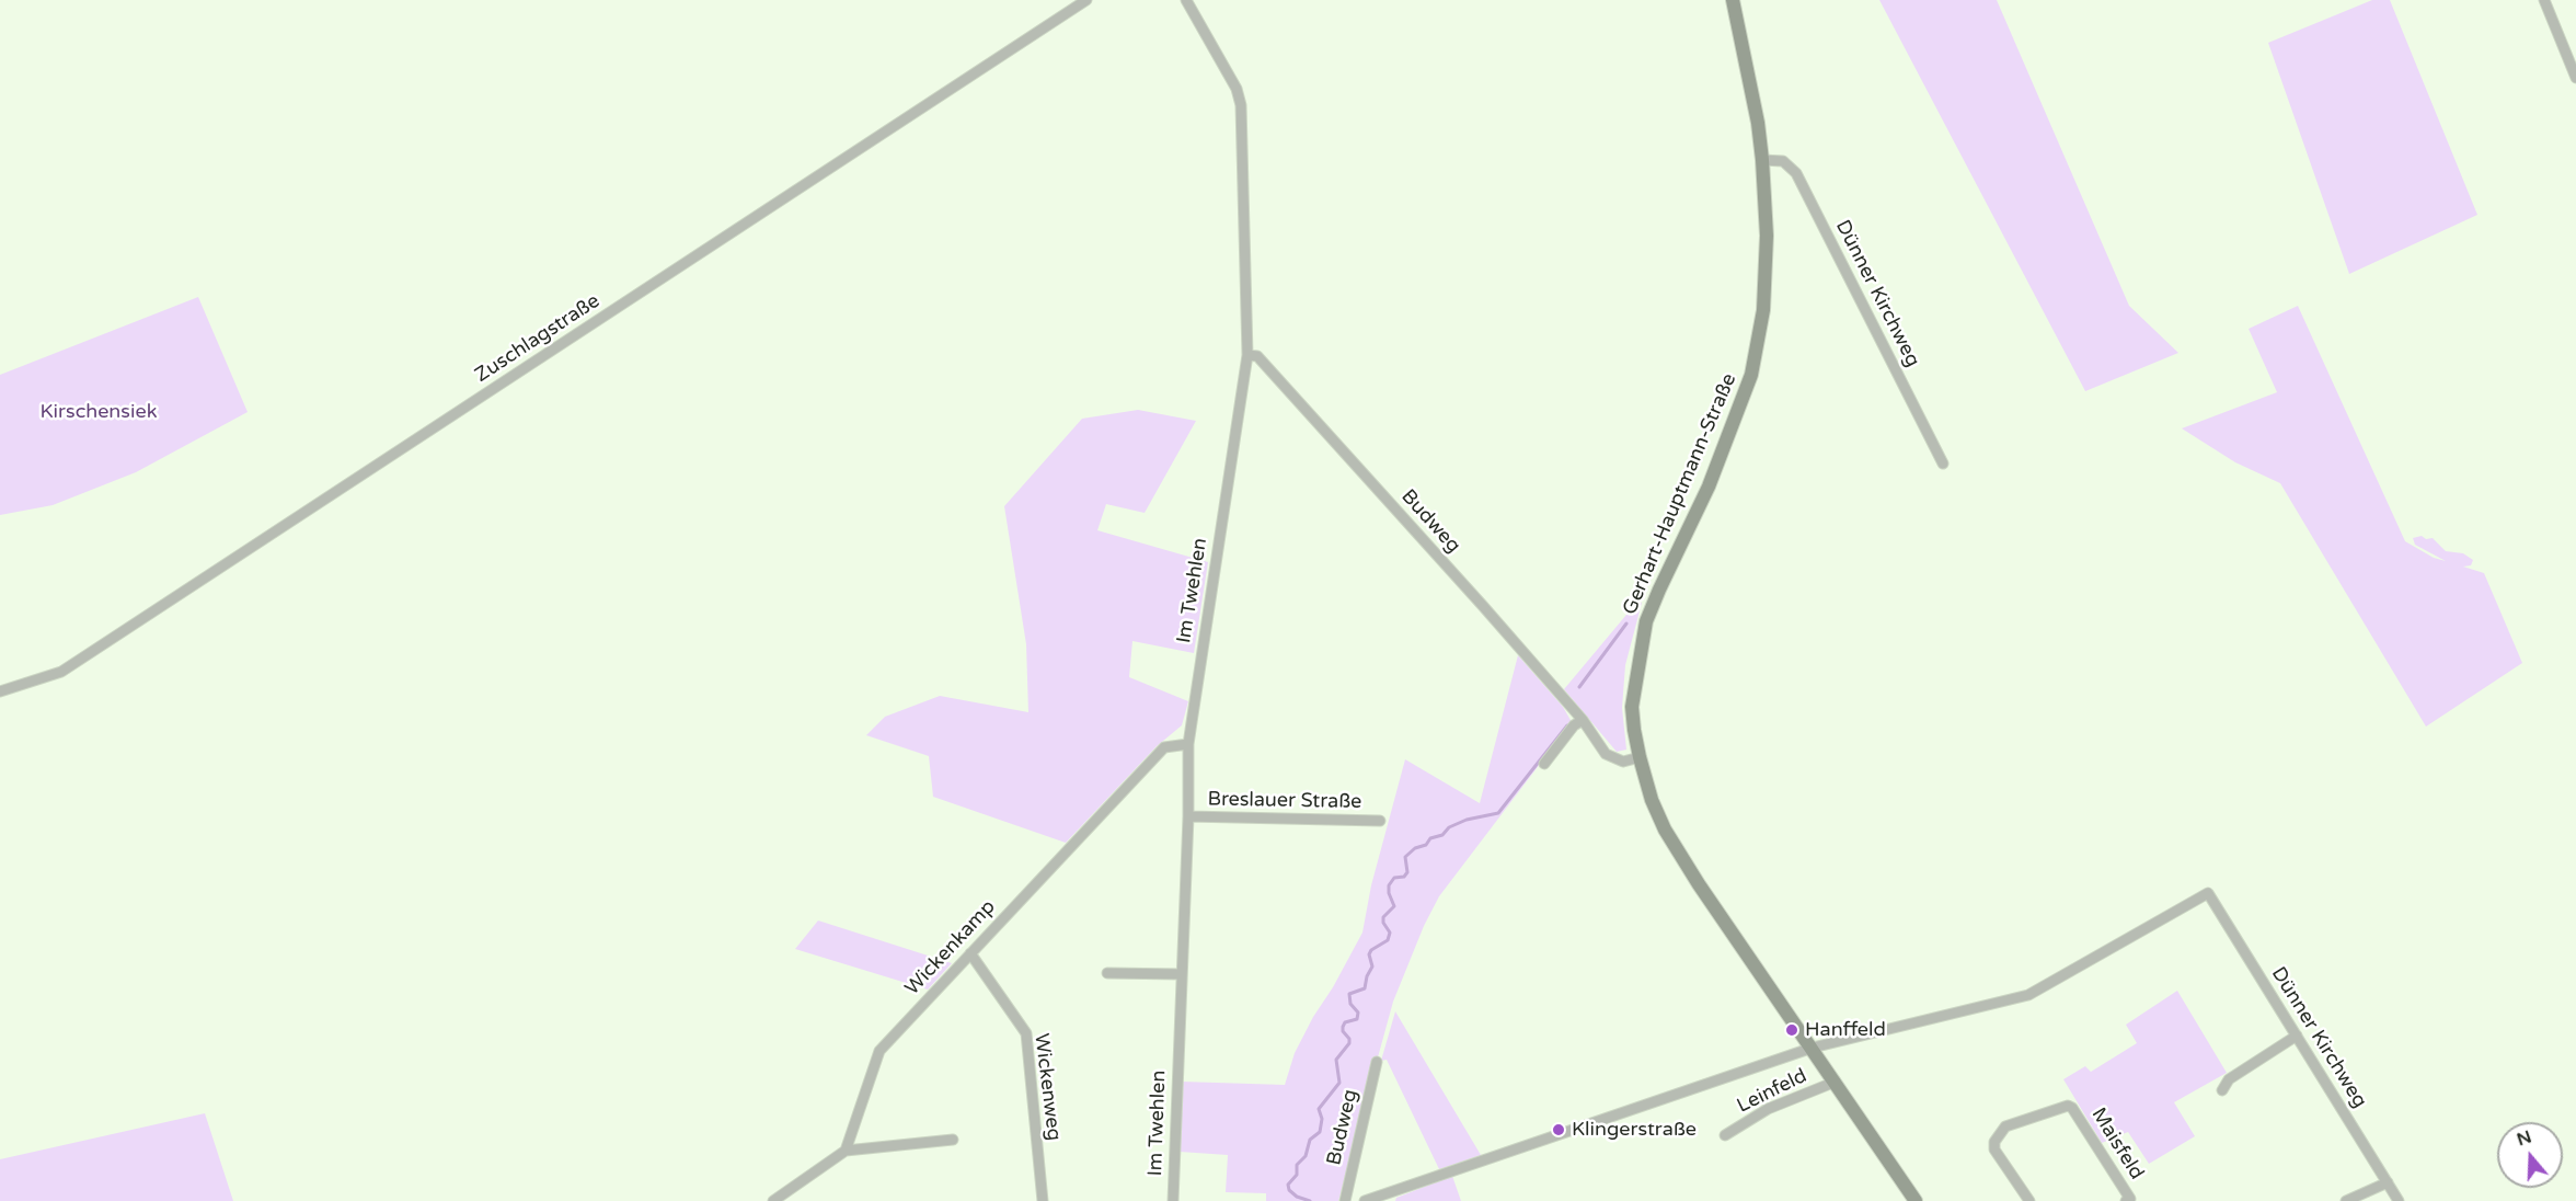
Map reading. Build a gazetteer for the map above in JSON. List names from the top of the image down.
{
  "streets": {
    "street": [
      "Dünner Kirchweg",
      "Zuschlagstraße",
      "Gerhart-Hauptmann-Straße",
      "Budweg",
      "Im Twehlen",
      "Breslauer Straße",
      "Wickenkamp",
      "Wickenweg",
      "Leinfeld",
      "Maisfeld"
    ]
  },
  "crossings": [
    ["Dünner Kirchweg", "Gerhart-Hauptmann-Straße"],
    ["Gerhart-Hauptmann-Straße", "Budweg"],
    ["Gerhart-Hauptmann-Straße", "Leinfeld"],
    ["Budweg", "Im Twehlen"],
    ["Im Twehlen", "Breslauer Straße"],
    ["Im Twehlen", "Wickenkamp"],
    ["Wickenkamp", "Wickenweg"]
  ],
  "parks": ["Kirschensiek"],
  "places": ["Hanffeld", "Klingerstraße"],
  "north": "top"
}
